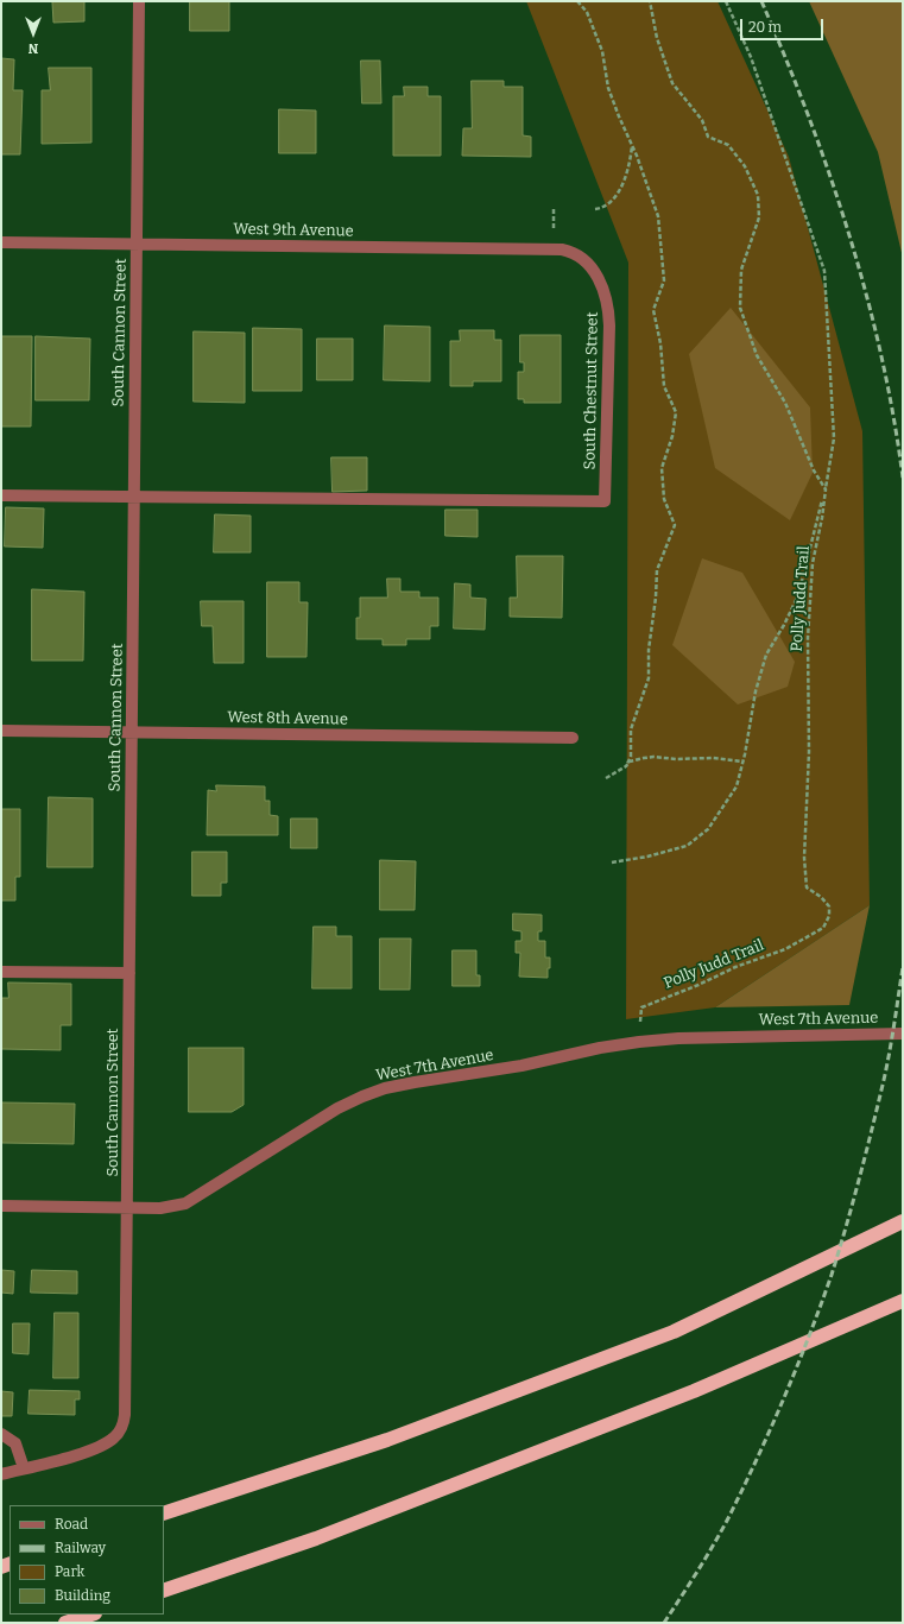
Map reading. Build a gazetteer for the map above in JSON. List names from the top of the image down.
{
  "streets": {
    "street": [
      "West 9th Avenue",
      "South Cannon Street",
      "South Chestnut Street",
      "West 8th Avenue",
      "West 7th Avenue"
    ],
    "path": ["Polly Judd Trail"]
  },
  "crossings": [
    ["West 9th Avenue", "South Cannon Street"],
    ["West 9th Avenue", "South Chestnut Street"],
    ["South Cannon Street", "South Chestnut Street"],
    ["South Cannon Street", "West 8th Avenue"],
    ["South Cannon Street", "West 7th Avenue"],
    ["Polly Judd Trail", "West 7th Avenue"]
  ],
  "legend": [
    "Road",
    "Railway",
    "Park",
    "Building"
  ],
  "scale_bar": "20 m",
  "north": "bottom"
}
